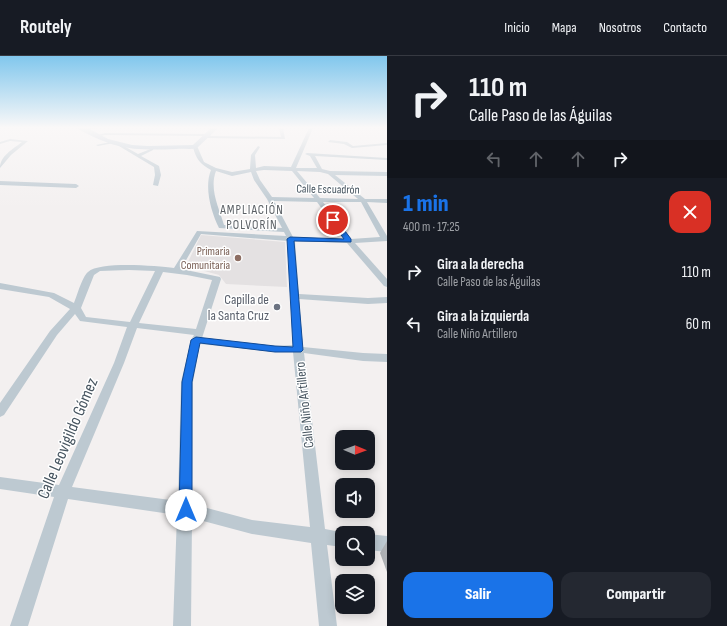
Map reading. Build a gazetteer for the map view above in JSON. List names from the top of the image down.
{
  "streets": {
    "street": ["Calle Escuadrón", "Calle Niño Artillero", "Calle Leovigildo Gómez"]
  },
  "crossings": [
    ["Calle Escuadrón", "Calle Niño Artillero"]
  ],
  "districts": ["AMPLIACIÓN POLVORÍN"],
  "places": ["Primaria Comunitaria", "Capilla de la Santa Cruz"],
  "north": "right",
  "page": {
    "header": "Routely",
    "nav": [
      "Inicio",
      "Mapa",
      "Nosotros",
      "Contacto"
    ],
    "turn": ["110 m", "Calle Paso de las Águilas"],
    "heading": ["1 min", "400 m · 17:25"],
    "list": [
      {
        "name": "Gira a la derecha",
        "note": "Calle Paso de las Águilas",
        "value": "110 m"
      },
      {
        "name": "Gira a la izquierda",
        "note": "Calle Niño Artillero",
        "value": "60 m"
      }
    ],
    "buttons": ["Salir", "Compartir"]
  }
}
